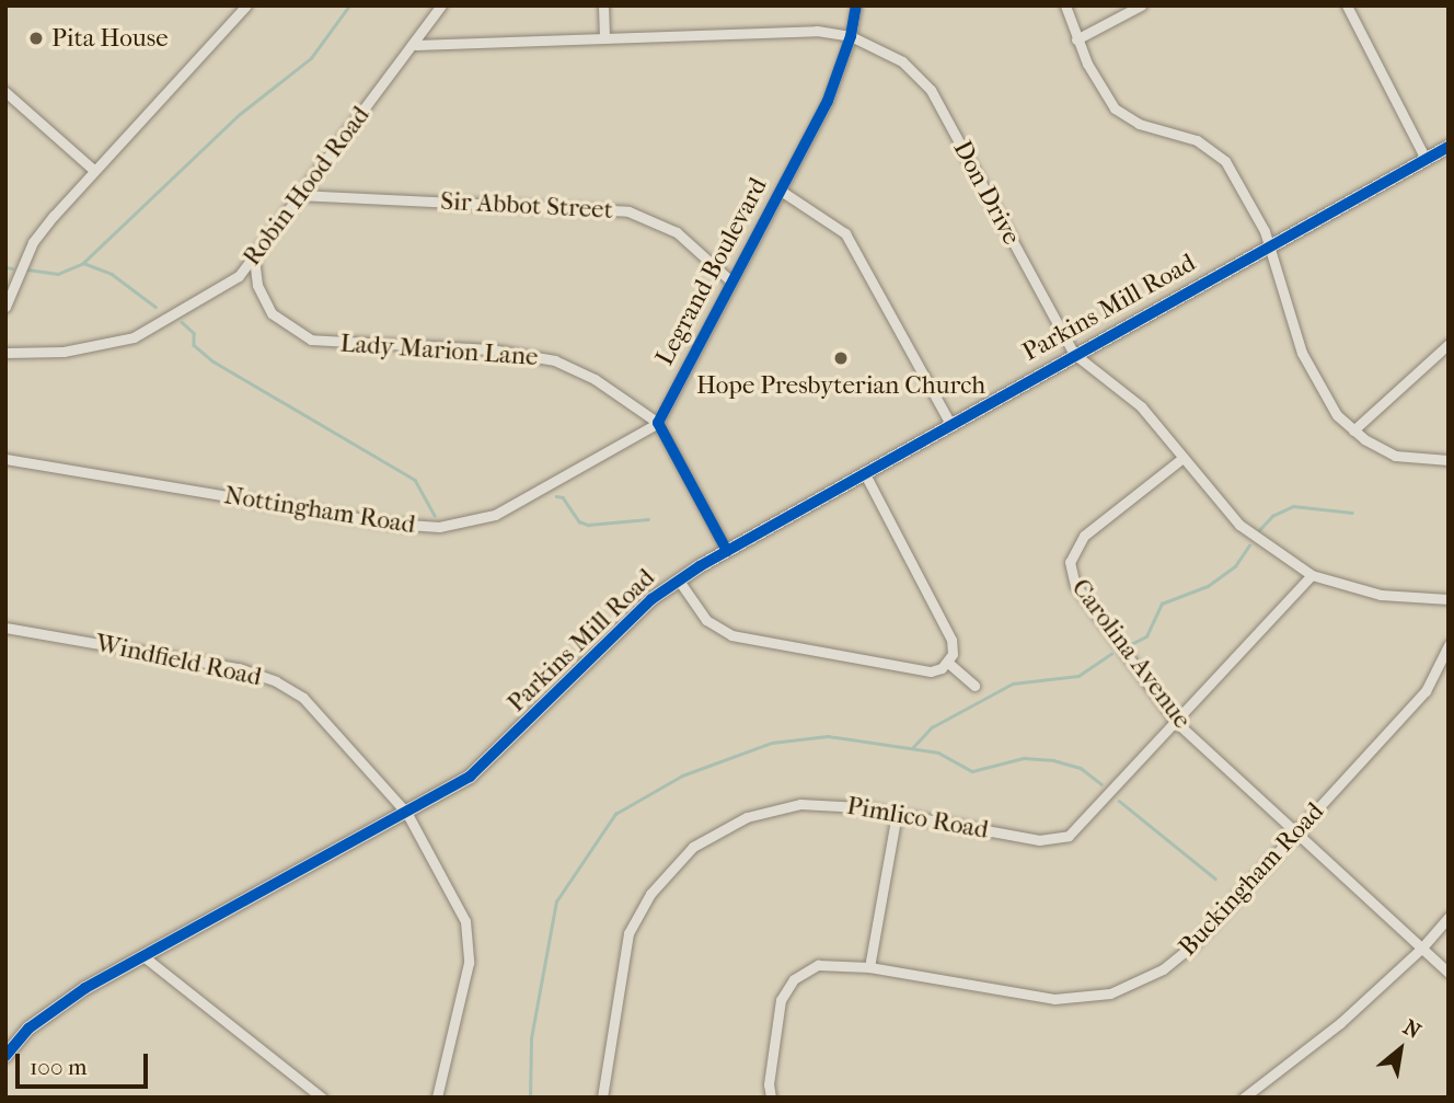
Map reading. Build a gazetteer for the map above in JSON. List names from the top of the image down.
{
  "streets": {
    "street": [
      "Robin Hood Road",
      "Don Drive",
      "Sir Abbot Street",
      "Legrand Boulevard",
      "Parkins Mill Road",
      "Lady Marion Lane",
      "Nottingham Road",
      "Carolina Avenue",
      "Windfield Road",
      "Pimlico Road",
      "Buckingham Road"
    ]
  },
  "crossings": [
    ["Robin Hood Road", "Don Drive"],
    ["Robin Hood Road", "Sir Abbot Street"],
    ["Robin Hood Road", "Lady Marion Lane"],
    ["Don Drive", "Legrand Boulevard"],
    ["Don Drive", "Parkins Mill Road"],
    ["Don Drive", "Carolina Avenue"],
    ["Don Drive", "Pimlico Road"],
    ["Sir Abbot Street", "Legrand Boulevard"],
    ["Legrand Boulevard", "Lady Marion Lane"],
    ["Legrand Boulevard", "Nottingham Road"],
    ["Parkins Mill Road", "Windfield Road"],
    ["Lady Marion Lane", "Nottingham Road"],
    ["Carolina Avenue", "Pimlico Road"],
    ["Carolina Avenue", "Buckingham Road"]
  ],
  "places": ["Pita House", "Hope Presbyterian Church"],
  "scale_bar": "100 m",
  "north": "top right"
}
